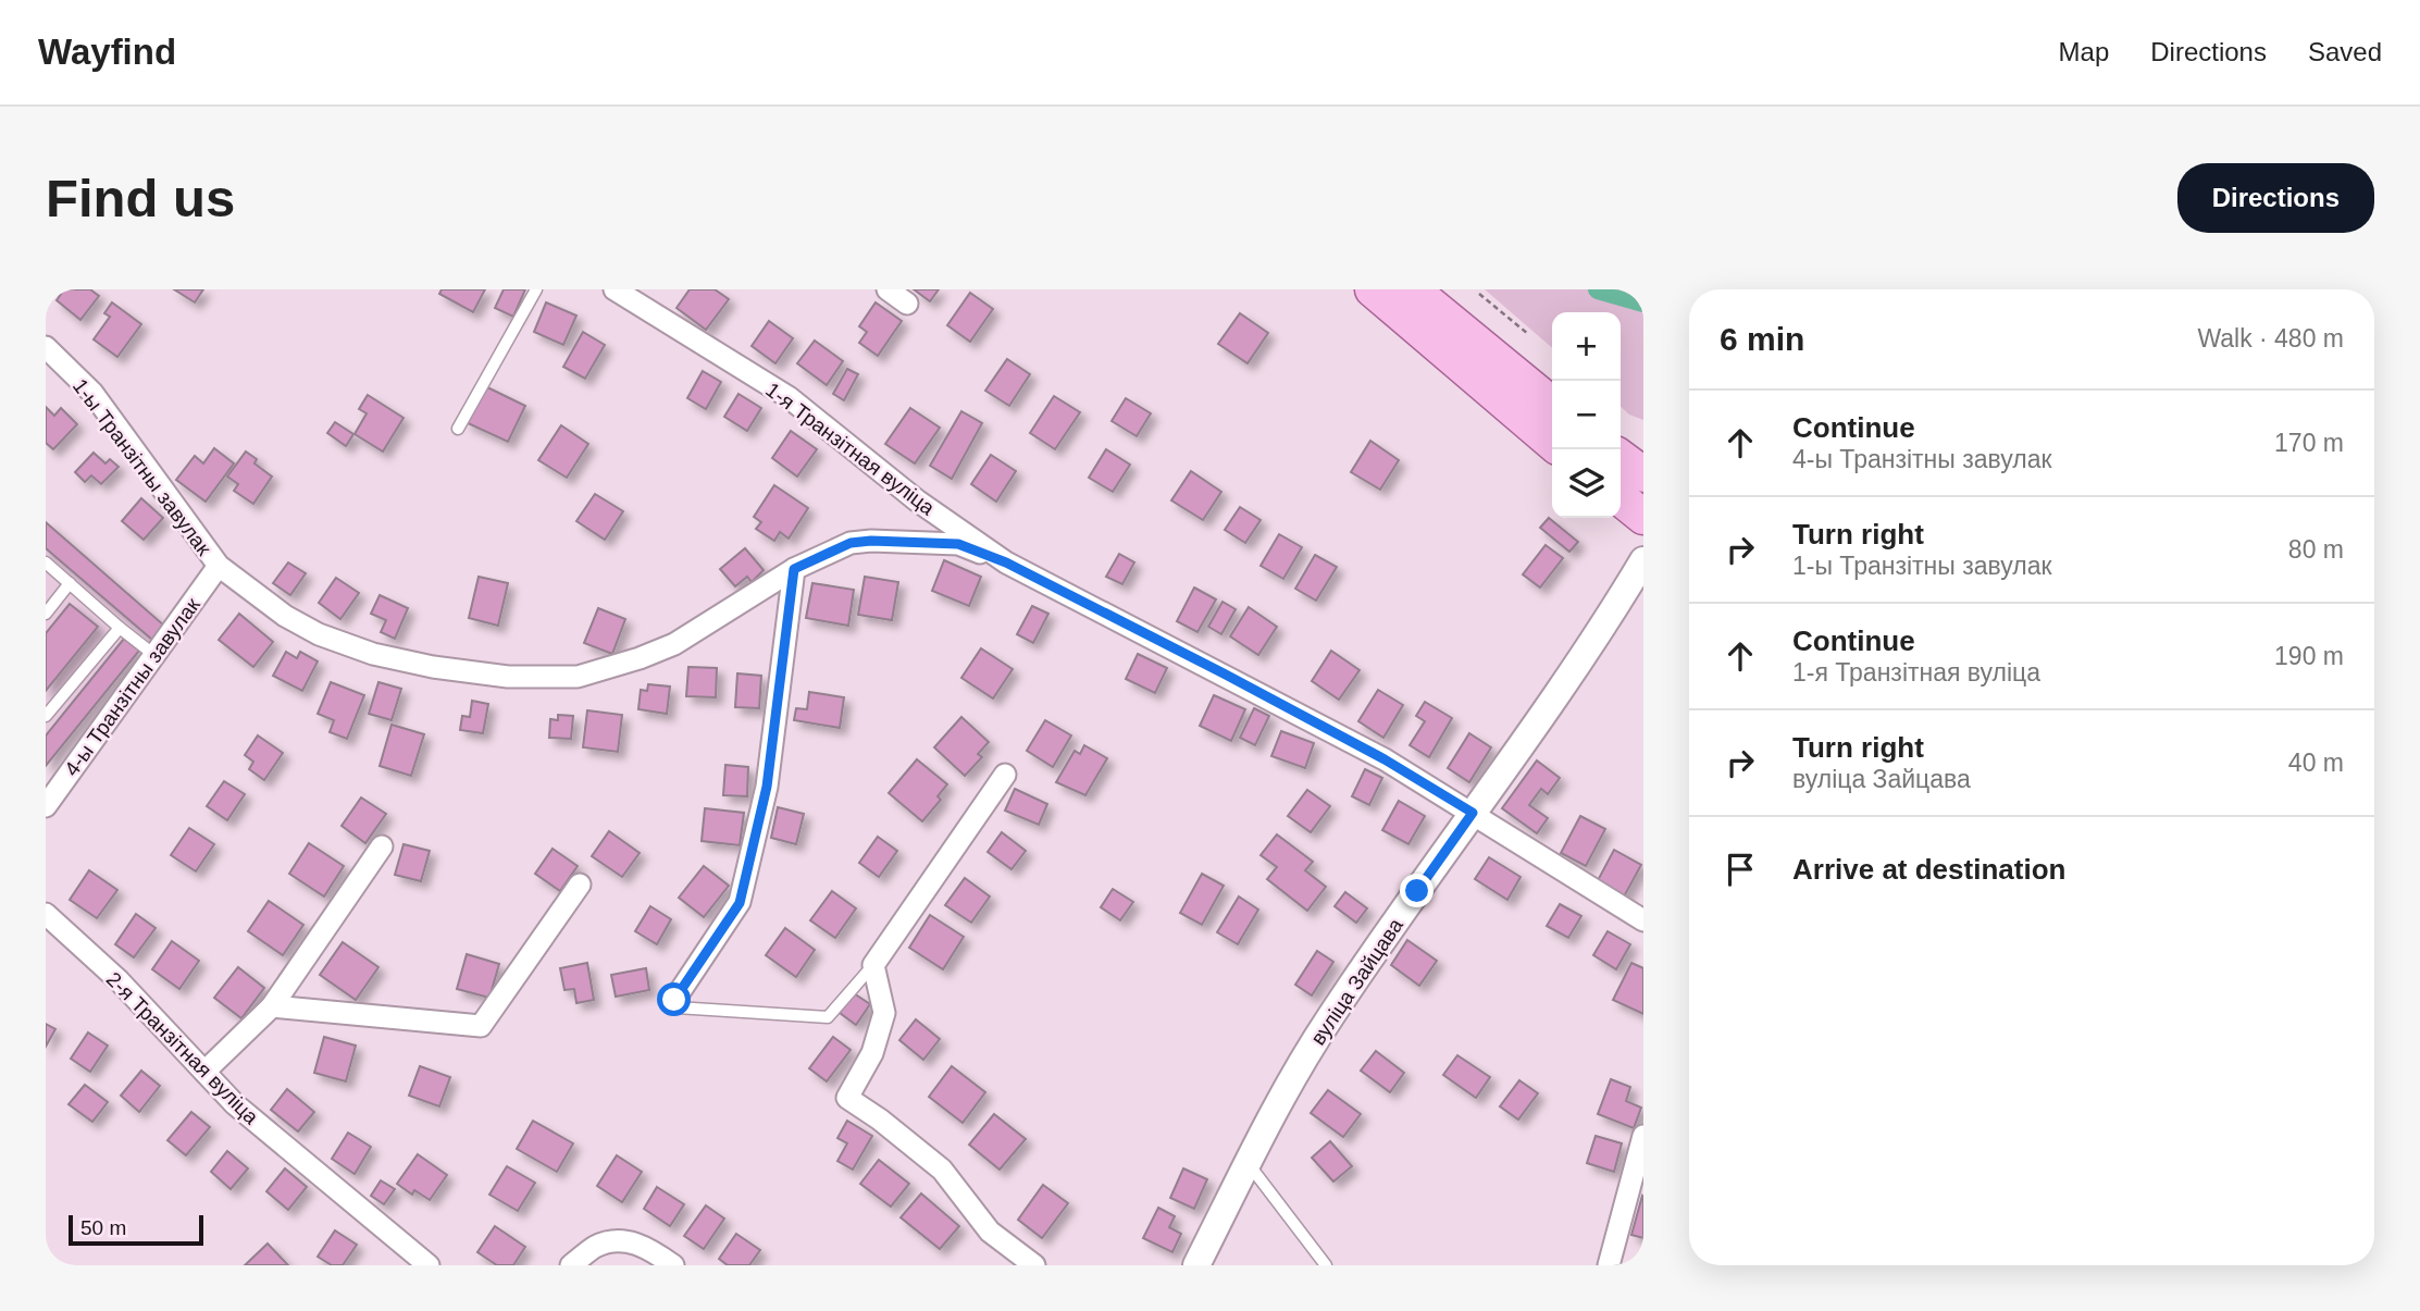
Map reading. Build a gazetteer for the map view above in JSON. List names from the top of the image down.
{
  "streets": {
    "street": [
      "1-я Транзітная вуліца",
      "1-ы Транзітны завулак",
      "4-ы Транзітны завулак",
      "вуліца Зайцава",
      "2-я Транзітная вуліца"
    ]
  },
  "crossings": [
    ["1-я Транзітная вуліца", "1-ы Транзітны завулак"],
    ["1-я Транзітная вуліца", "вуліца Зайцава"],
    ["1-ы Транзітны завулак", "4-ы Транзітны завулак"]
  ],
  "scale_bar": "50 m",
  "page": {
    "header": "Wayfind",
    "nav": ["Map", "Directions", "Saved"],
    "buttons": "Directions",
    "title": "Find us",
    "heading": ["6 min", "Walk · 480 m"],
    "map_buttons": ["+", "−"],
    "list": [
      ["Continue", "4-ы Транзітны завулак", "170 m"],
      ["Turn right", "1-ы Транзітны завулак", "80 m"],
      ["Continue", "1-я Транзітная вуліца", "190 m"],
      ["Turn right", "вуліца Зайцава", "40 m"],
      "Arrive at destination"
    ],
    "scale": "50 m"
  }
}
